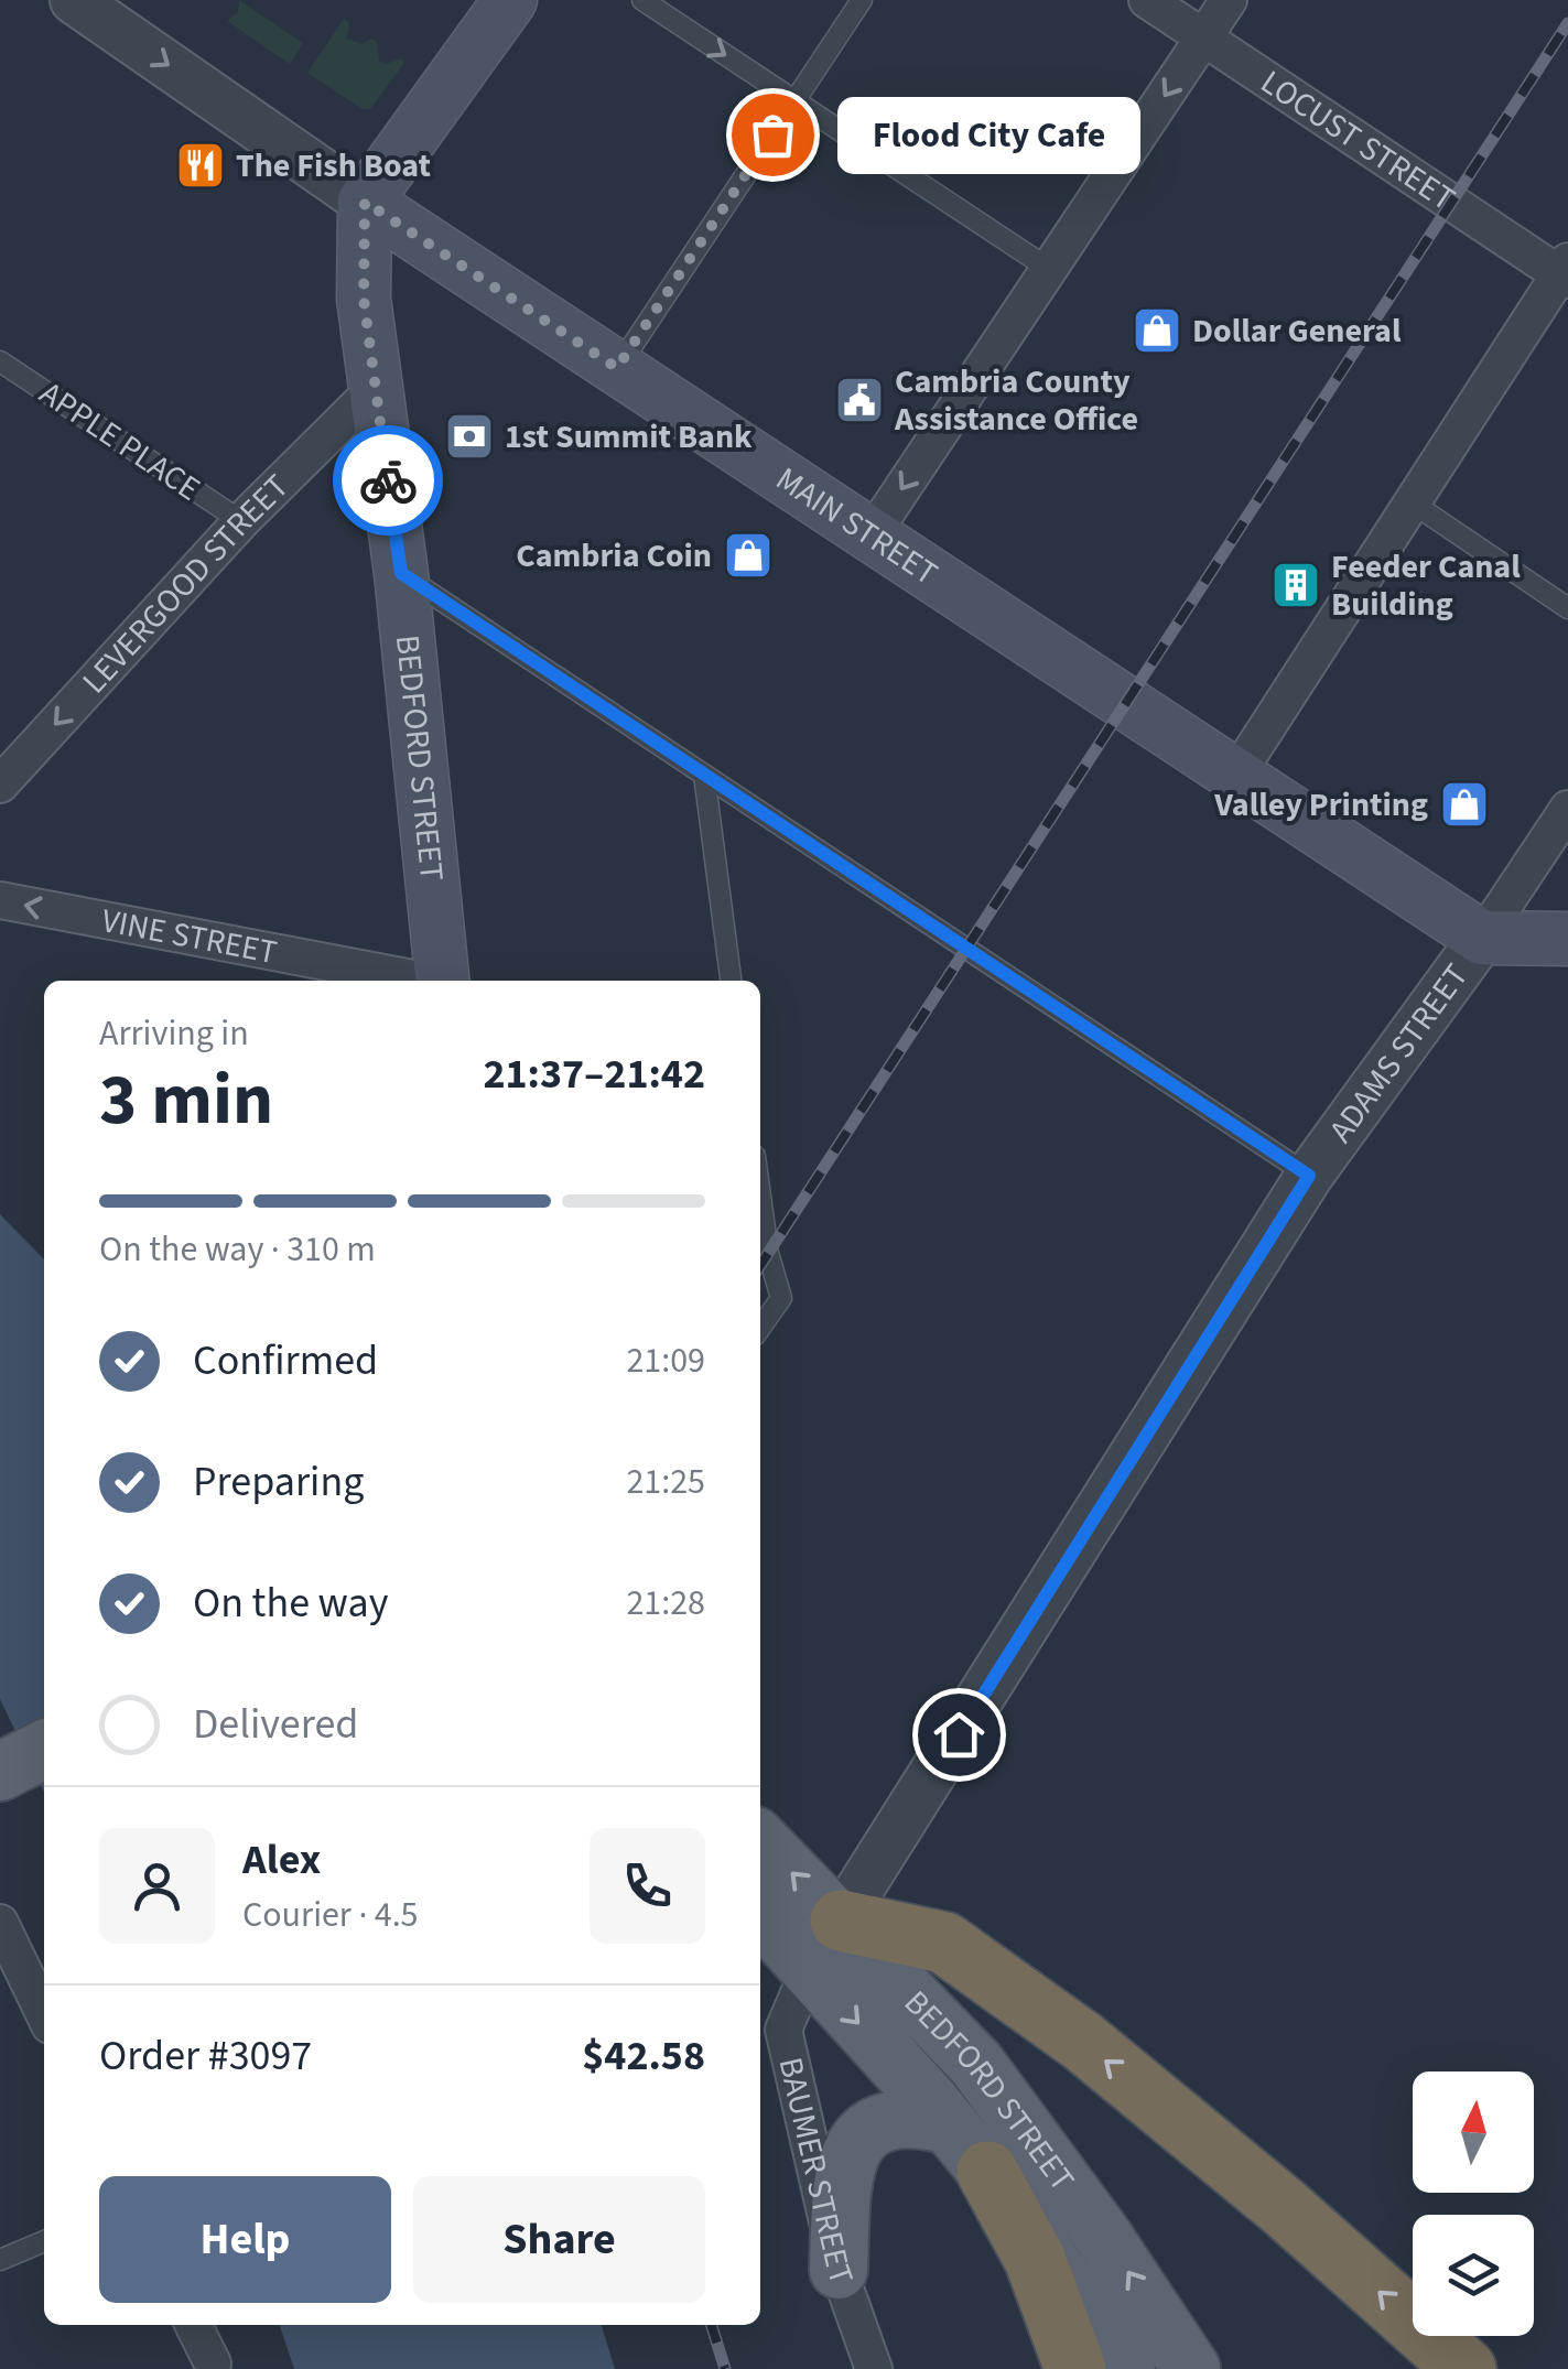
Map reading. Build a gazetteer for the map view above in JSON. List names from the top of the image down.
{
  "streets": {
    "main road": ["MAIN STREET", "BEDFORD STREET"],
    "street": [
      "LOCUST STREET",
      "LEVERGOOD STREET",
      "VINE STREET",
      "ADAMS STREET",
      "BAUMER STREET"
    ],
    "lane": ["APPLE PLACE"]
  },
  "crossings": [
    ["APPLE PLACE", "LEVERGOOD STREET"],
    ["MAIN STREET", "BEDFORD STREET"],
    ["MAIN STREET", "ADAMS STREET"],
    ["LEVERGOOD STREET", "BEDFORD STREET"],
    ["BEDFORD STREET", "ADAMS STREET"],
    ["BEDFORD STREET", "BAUMER STREET"],
    ["ADAMS STREET", "BAUMER STREET"]
  ],
  "one_way": ["LEVERGOOD STREET", "VINE STREET"],
  "places": {
    "other": ["Flood City Cafe"],
    "restaurant": ["The Fish Boat"],
    "shop": ["Dollar General", "Cambria Coin", "Valley Printing"],
    "public building": ["Cambria County Assistance Office"],
    "bank": ["1st Summit Bank"],
    "building": ["Feeder Canal Building"]
  },
  "north": "top",
  "page": {
    "bubble": "Flood City Cafe",
    "heading": ["3 min", "Arriving in", "21:37–21:42"],
    "panel": [
      "Alex",
      "Courier · 4.5",
      "Order #3097",
      "$42.58"
    ],
    "bar": "On the way · 310 m",
    "list": [
      ["Confirmed", "21:09"],
      ["Preparing", "21:25"],
      ["On the way", "21:28"],
      "Delivered"
    ],
    "buttons": ["Help", "Share"]
  }
}
